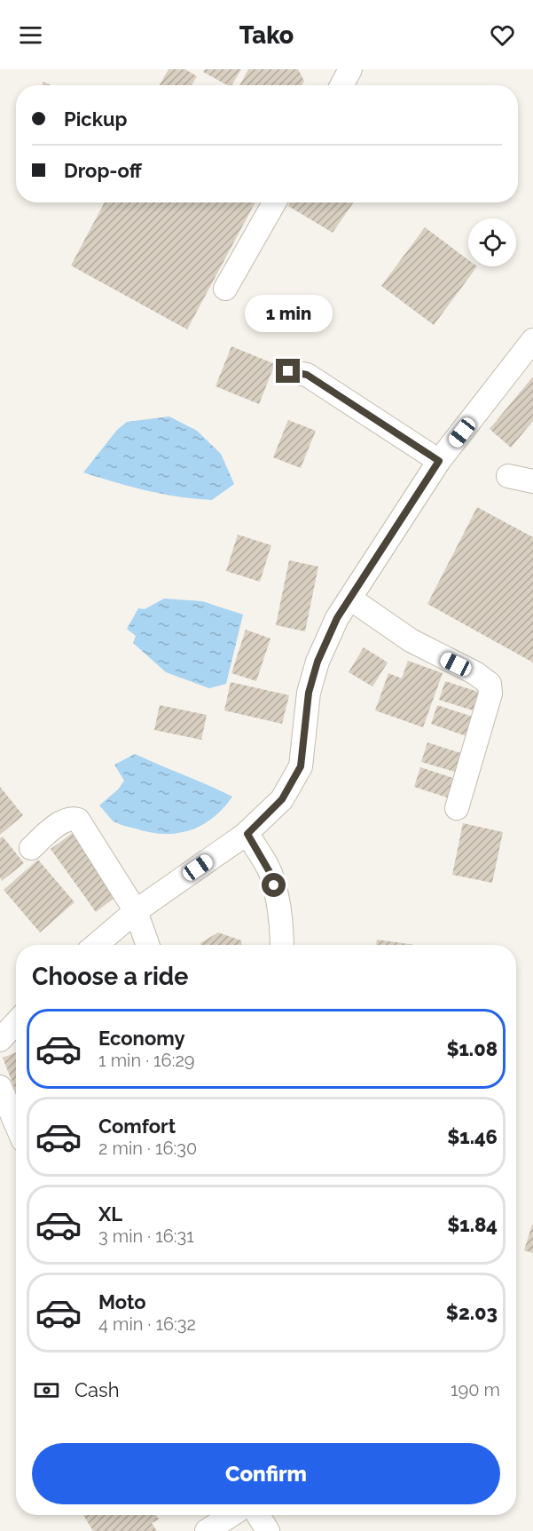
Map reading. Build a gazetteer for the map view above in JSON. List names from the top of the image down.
{
  "page": {
    "header": "Tako",
    "banner": ["Pickup", "Drop-off"],
    "bubble": "1 min",
    "heading": "Choose a ride",
    "list": [
      {
        "name": "Economy",
        "note": "1 min · 16:29",
        "value": "$1.08"
      },
      {
        "name": "Comfort",
        "note": "2 min · 16:30",
        "value": "$1.46"
      },
      {
        "name": "XL",
        "note": "3 min · 16:31",
        "value": "$1.84"
      },
      {
        "name": "Moto",
        "note": "4 min · 16:32",
        "value": "$2.03"
      }
    ],
    "pay": ["Cash", "190 m"],
    "buttons": "Confirm"
  }
}
